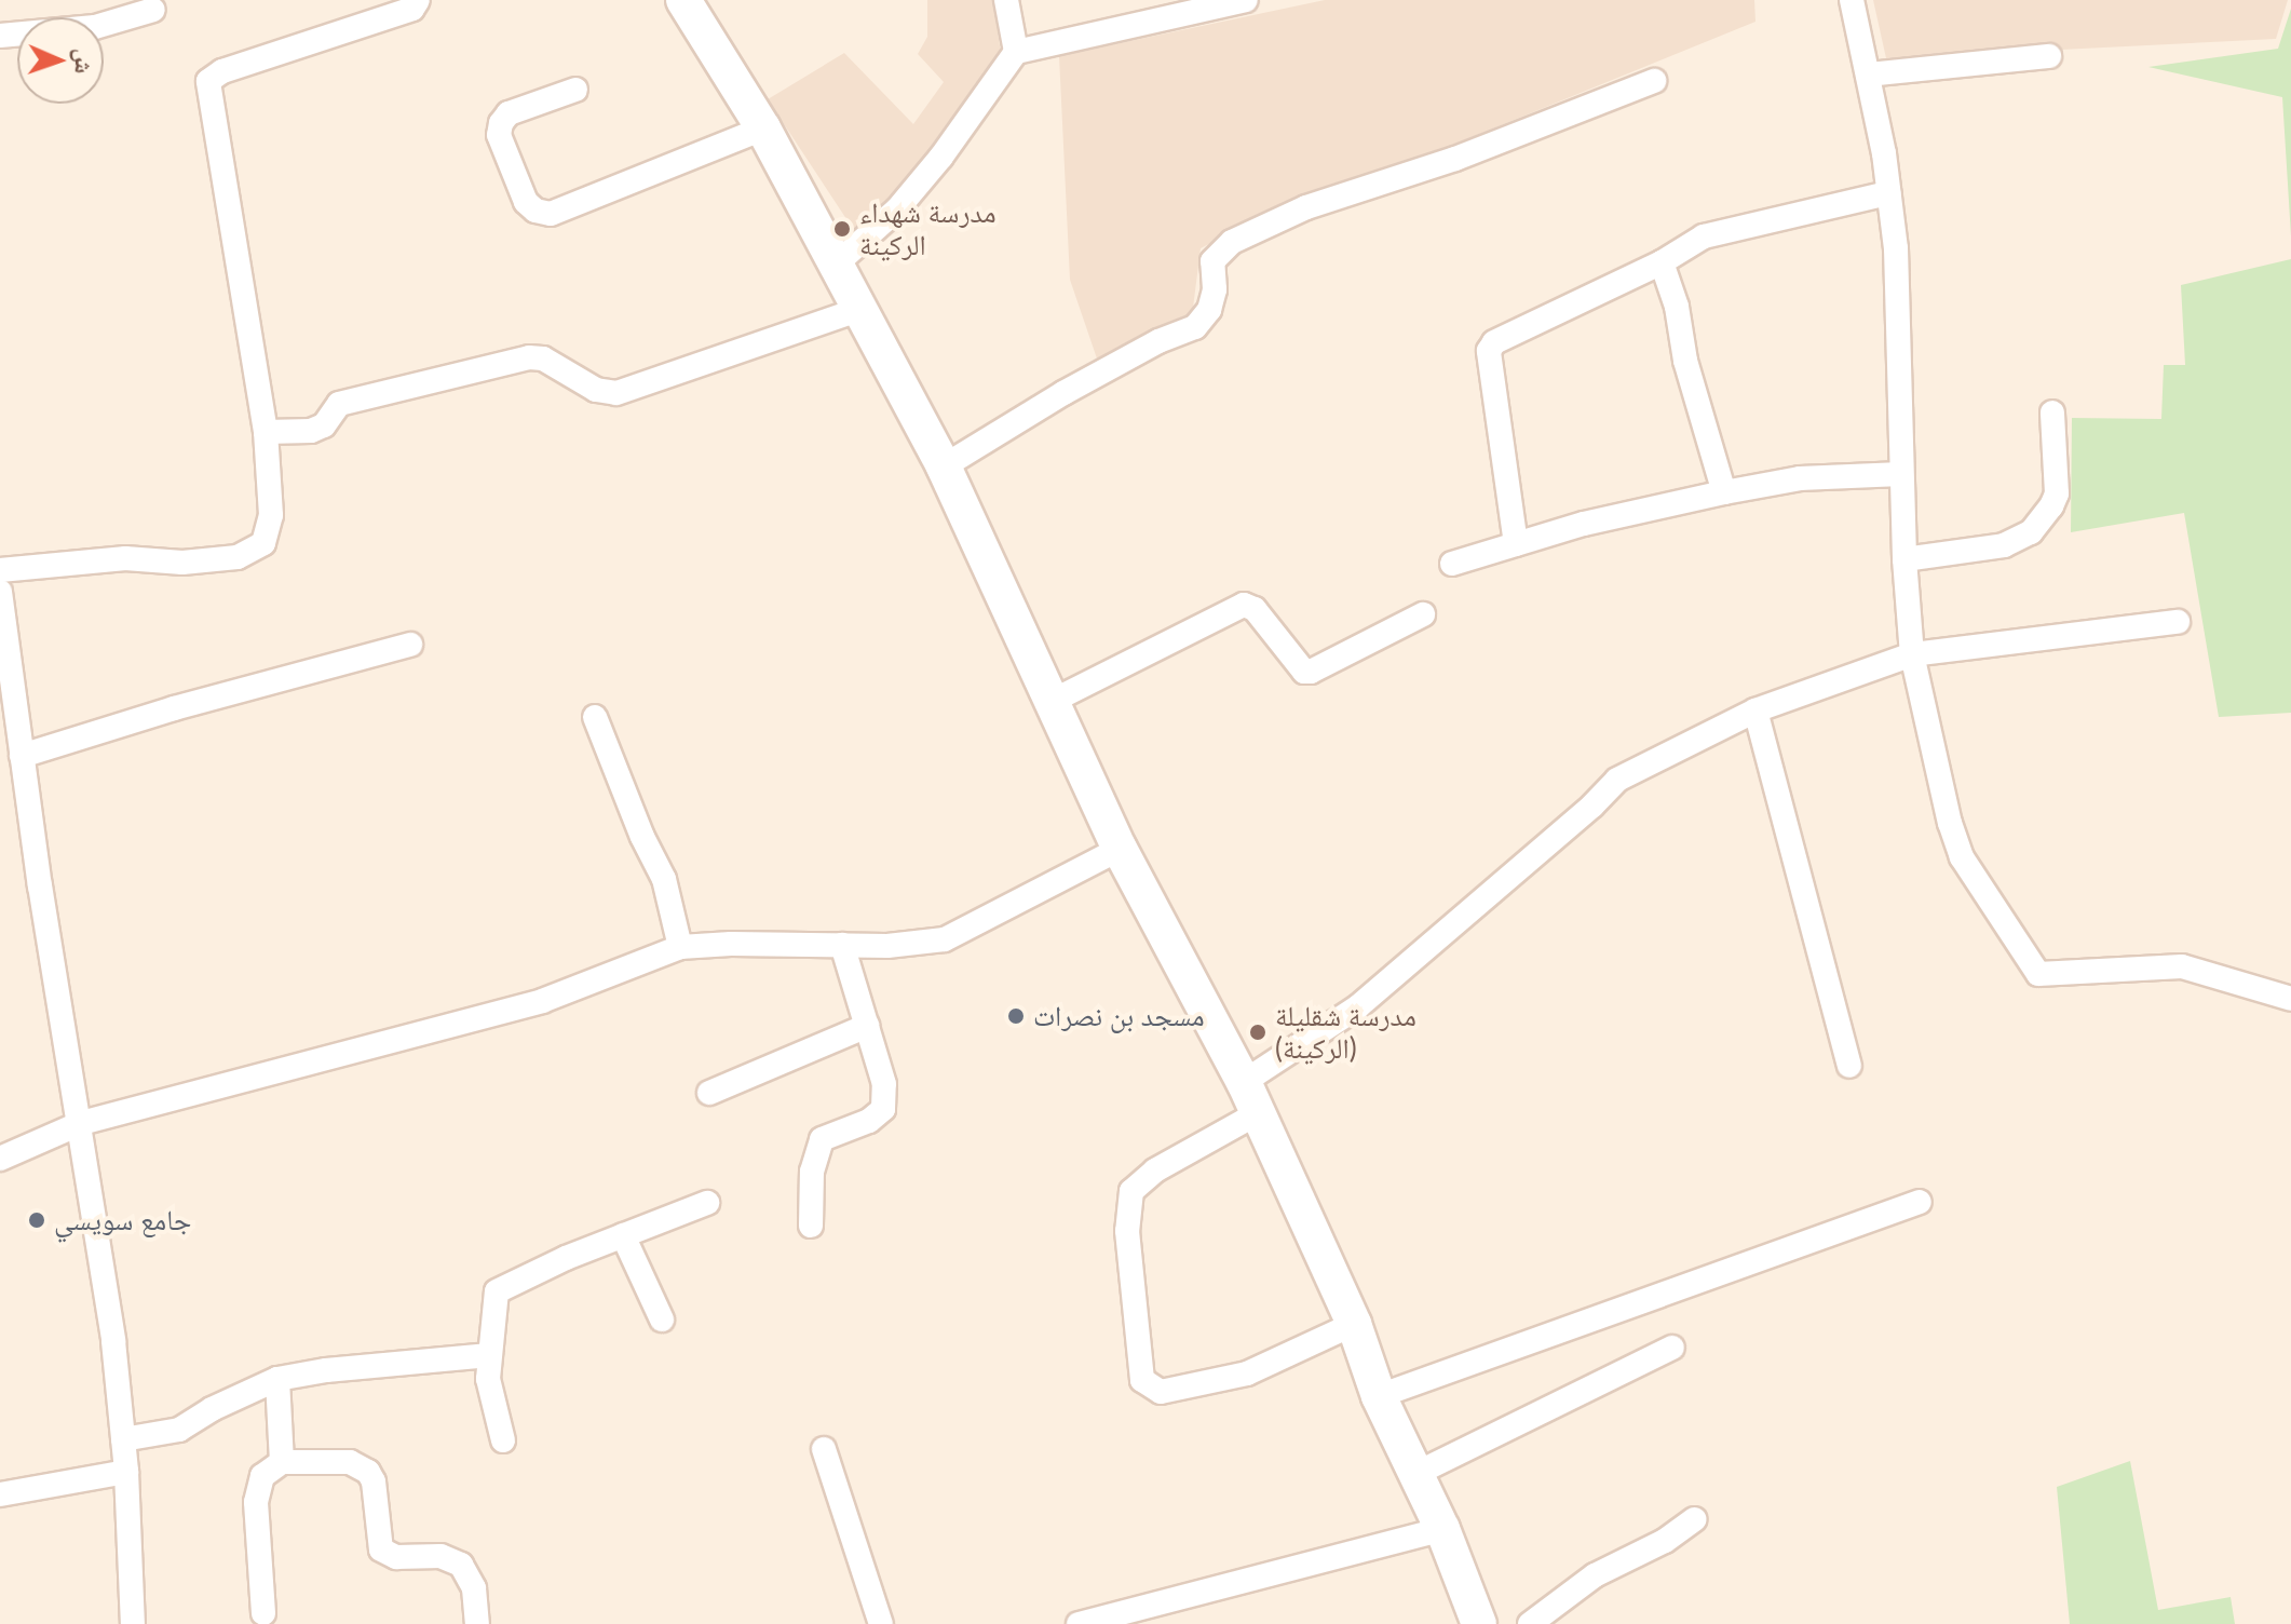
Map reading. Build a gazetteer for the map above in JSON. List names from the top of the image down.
{
  "places": [
    "مدرسة شهداء الركينة",
    "مسجد بن نصرات",
    "مدرسة شقليلة (الركينة)",
    "جامع سويسي"
  ],
  "north": "right"
}
